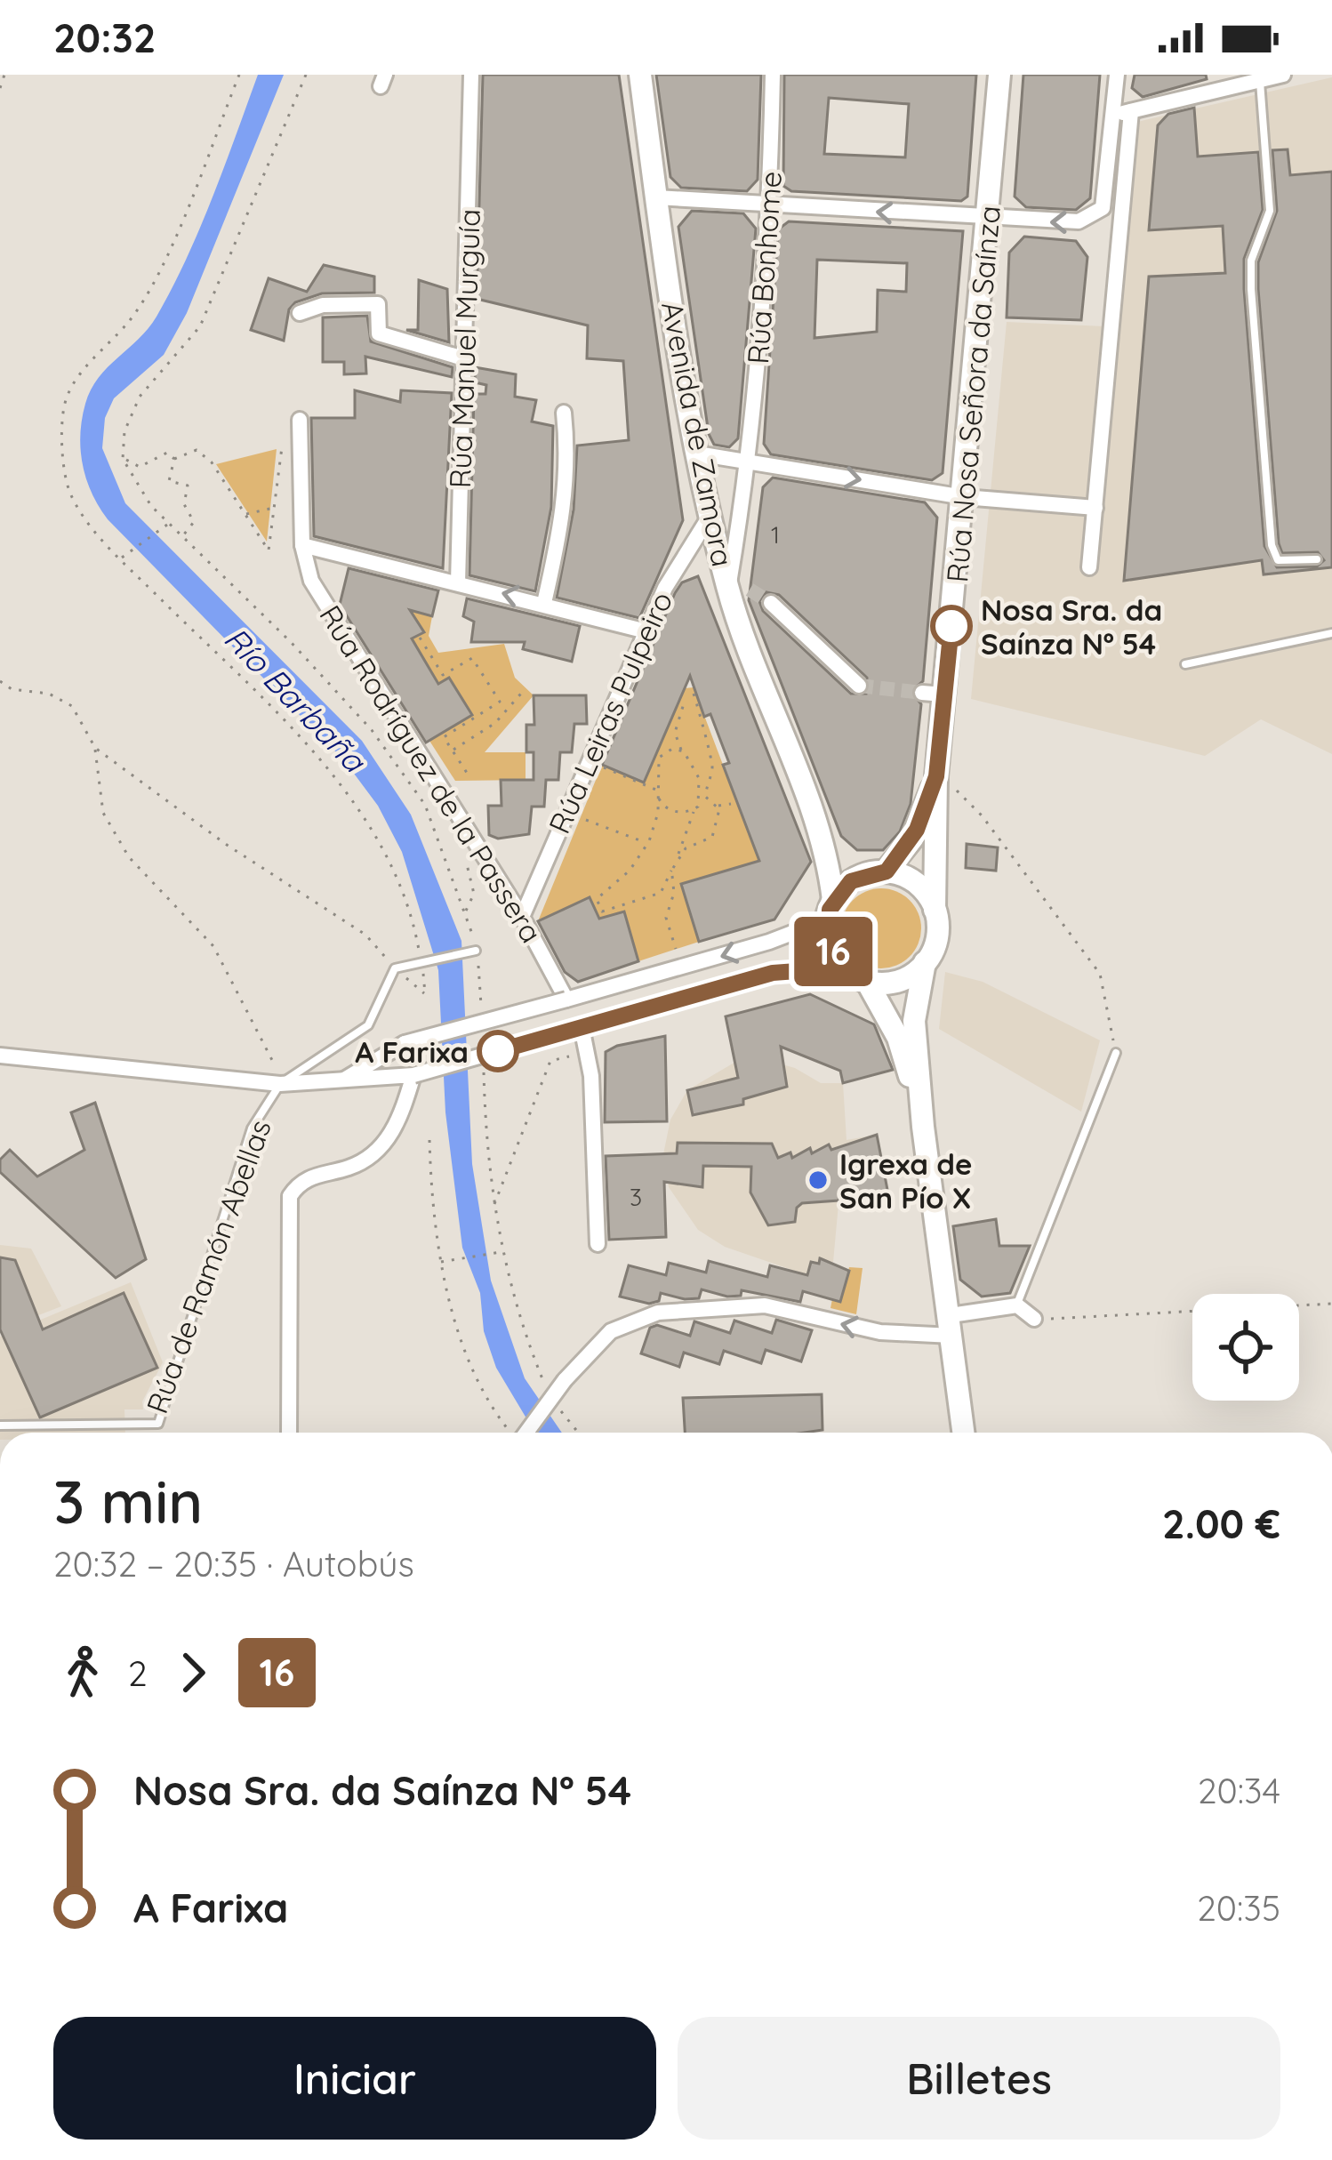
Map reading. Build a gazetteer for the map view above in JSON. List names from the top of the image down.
{
  "streets": {
    "street": [
      "Rúa Bonhome",
      "Rúa Manuel Murguía",
      "Rúa Nosa Señora da Saínza",
      "Avenida de Zamora",
      "Rúa Leiras Pulpeiro",
      "Rúa Rodríguez de la Passera"
    ],
    "lane": ["Rúa de Ramón Abellas"]
  },
  "crossings": [
    ["Rúa Bonhome", "Avenida de Zamora"],
    ["Rúa Manuel Murguía", "Rúa Rodríguez de la Passera"],
    ["Avenida de Zamora", "Rúa Leiras Pulpeiro"],
    ["Rúa Leiras Pulpeiro", "Rúa Rodríguez de la Passera"]
  ],
  "water": ["Río Barbaña"],
  "places": ["Nosa Sra. da Saínza Nº 54", "A Farixa", "Igrexa de San Pío X"],
  "lines": ["bus line 16"],
  "house_numbers": ["1", "3"],
  "page": {
    "status": "20:32",
    "on_map": "16",
    "heading": ["3 min", "20:32 – 20:35 · Autobús", "2.00 €"],
    "legs": ["2", "16"],
    "list": [
      {
        "name": "Nosa Sra. da Saínza Nº 54",
        "value": "20:34"
      },
      {
        "name": "A Farixa",
        "value": "20:35"
      }
    ],
    "buttons": ["Iniciar", "Billetes"]
  }
}
